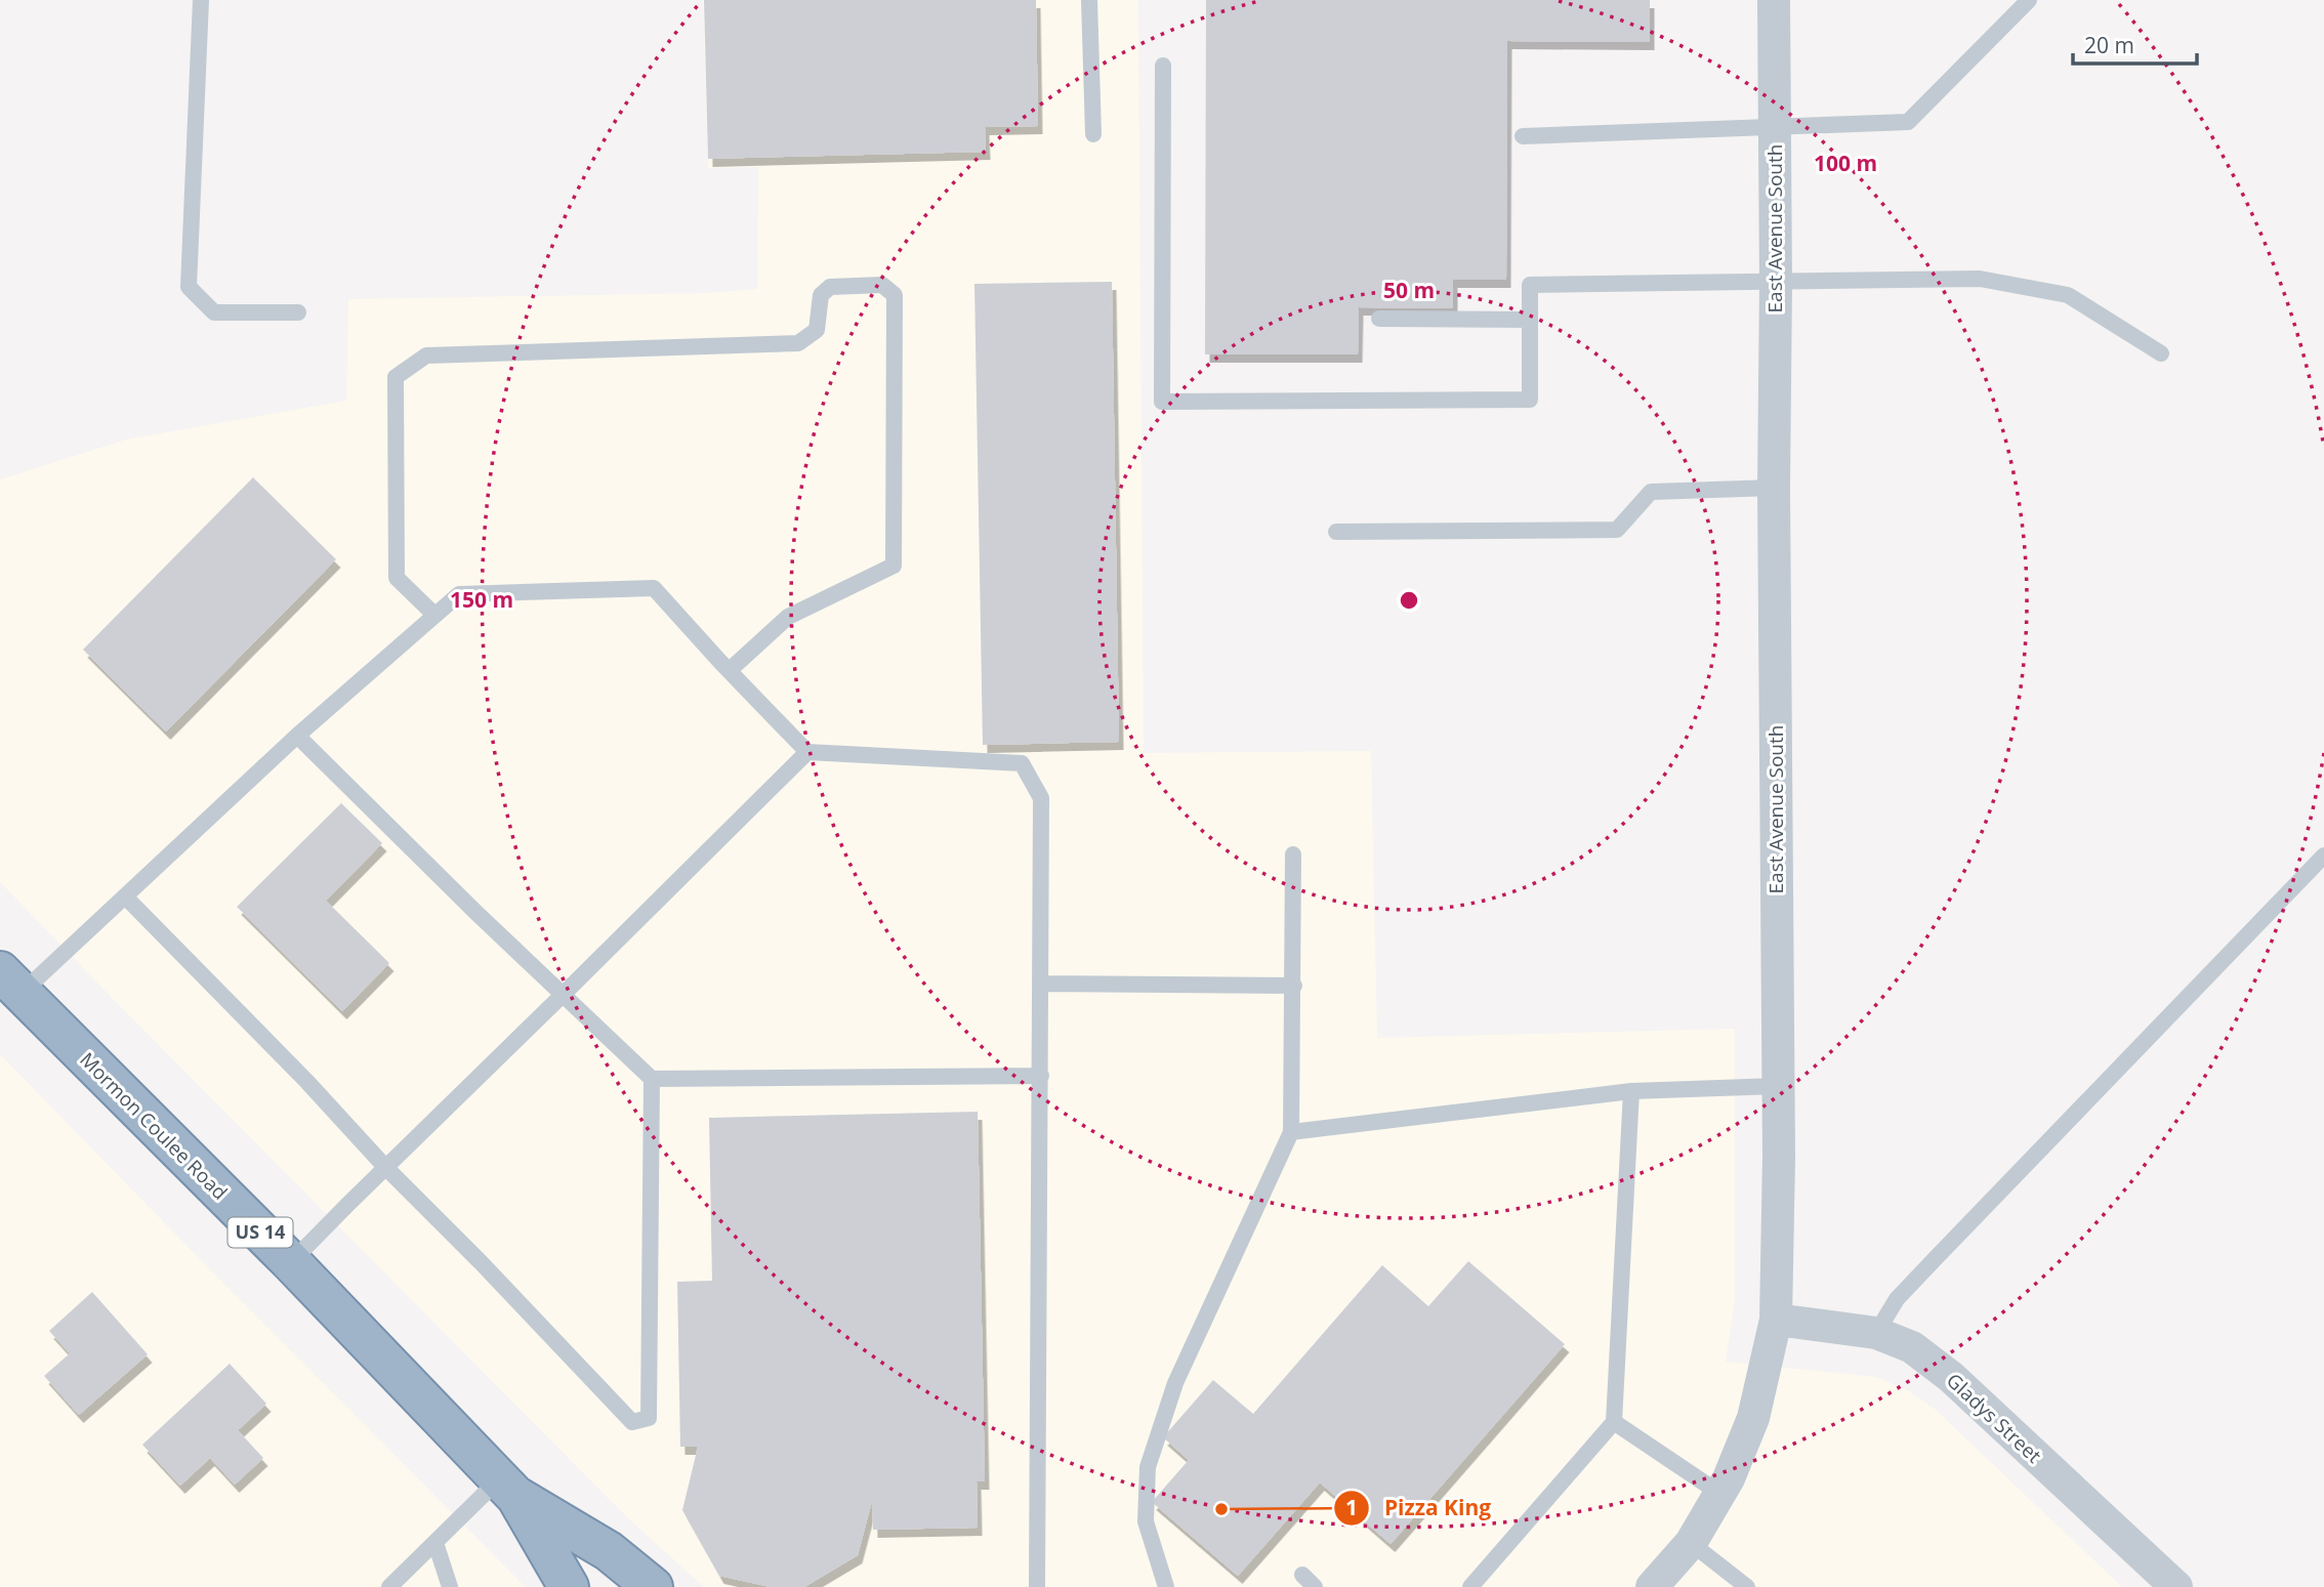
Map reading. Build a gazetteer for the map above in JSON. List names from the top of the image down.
{
  "streets": {
    "highway": ["Mormon Coulee Road", "US 14"],
    "street": ["East Avenue South", "Gladys Street"]
  },
  "crossings": [
    ["East Avenue South", "Gladys Street"]
  ],
  "places": ["Pizza King"],
  "scale_bar": "20 m",
  "rings": ["100 m", "50 m", "150 m"]
}
